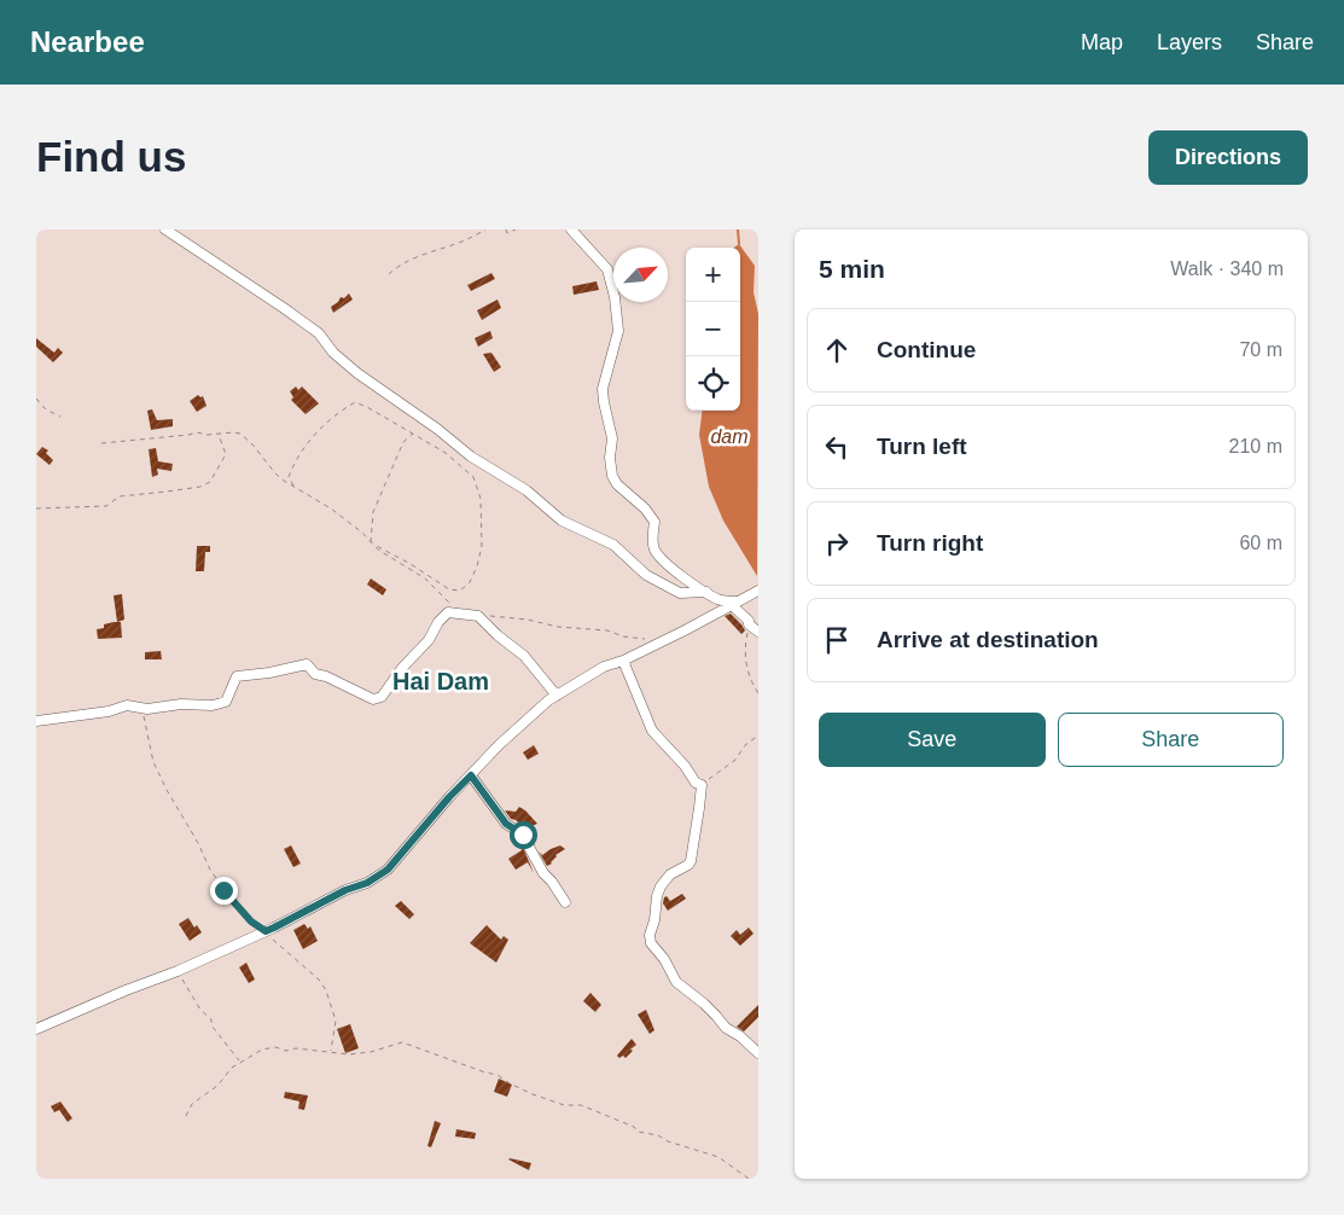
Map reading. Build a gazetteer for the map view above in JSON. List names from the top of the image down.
{
  "districts": ["Hai Dam"],
  "water": ["dam"],
  "north": "top right",
  "page": {
    "header": "Nearbee",
    "nav": ["Map", "Layers", "Share"],
    "buttons": [
      "Directions",
      ["Save", "Share"]
    ],
    "title": "Find us",
    "heading": ["5 min", "Walk · 340 m"],
    "map_buttons": ["+", "−"],
    "list": [
      ["Continue", "70 m"],
      ["Turn left", "210 m"],
      ["Turn right", "60 m"],
      "Arrive at destination"
    ]
  }
}
